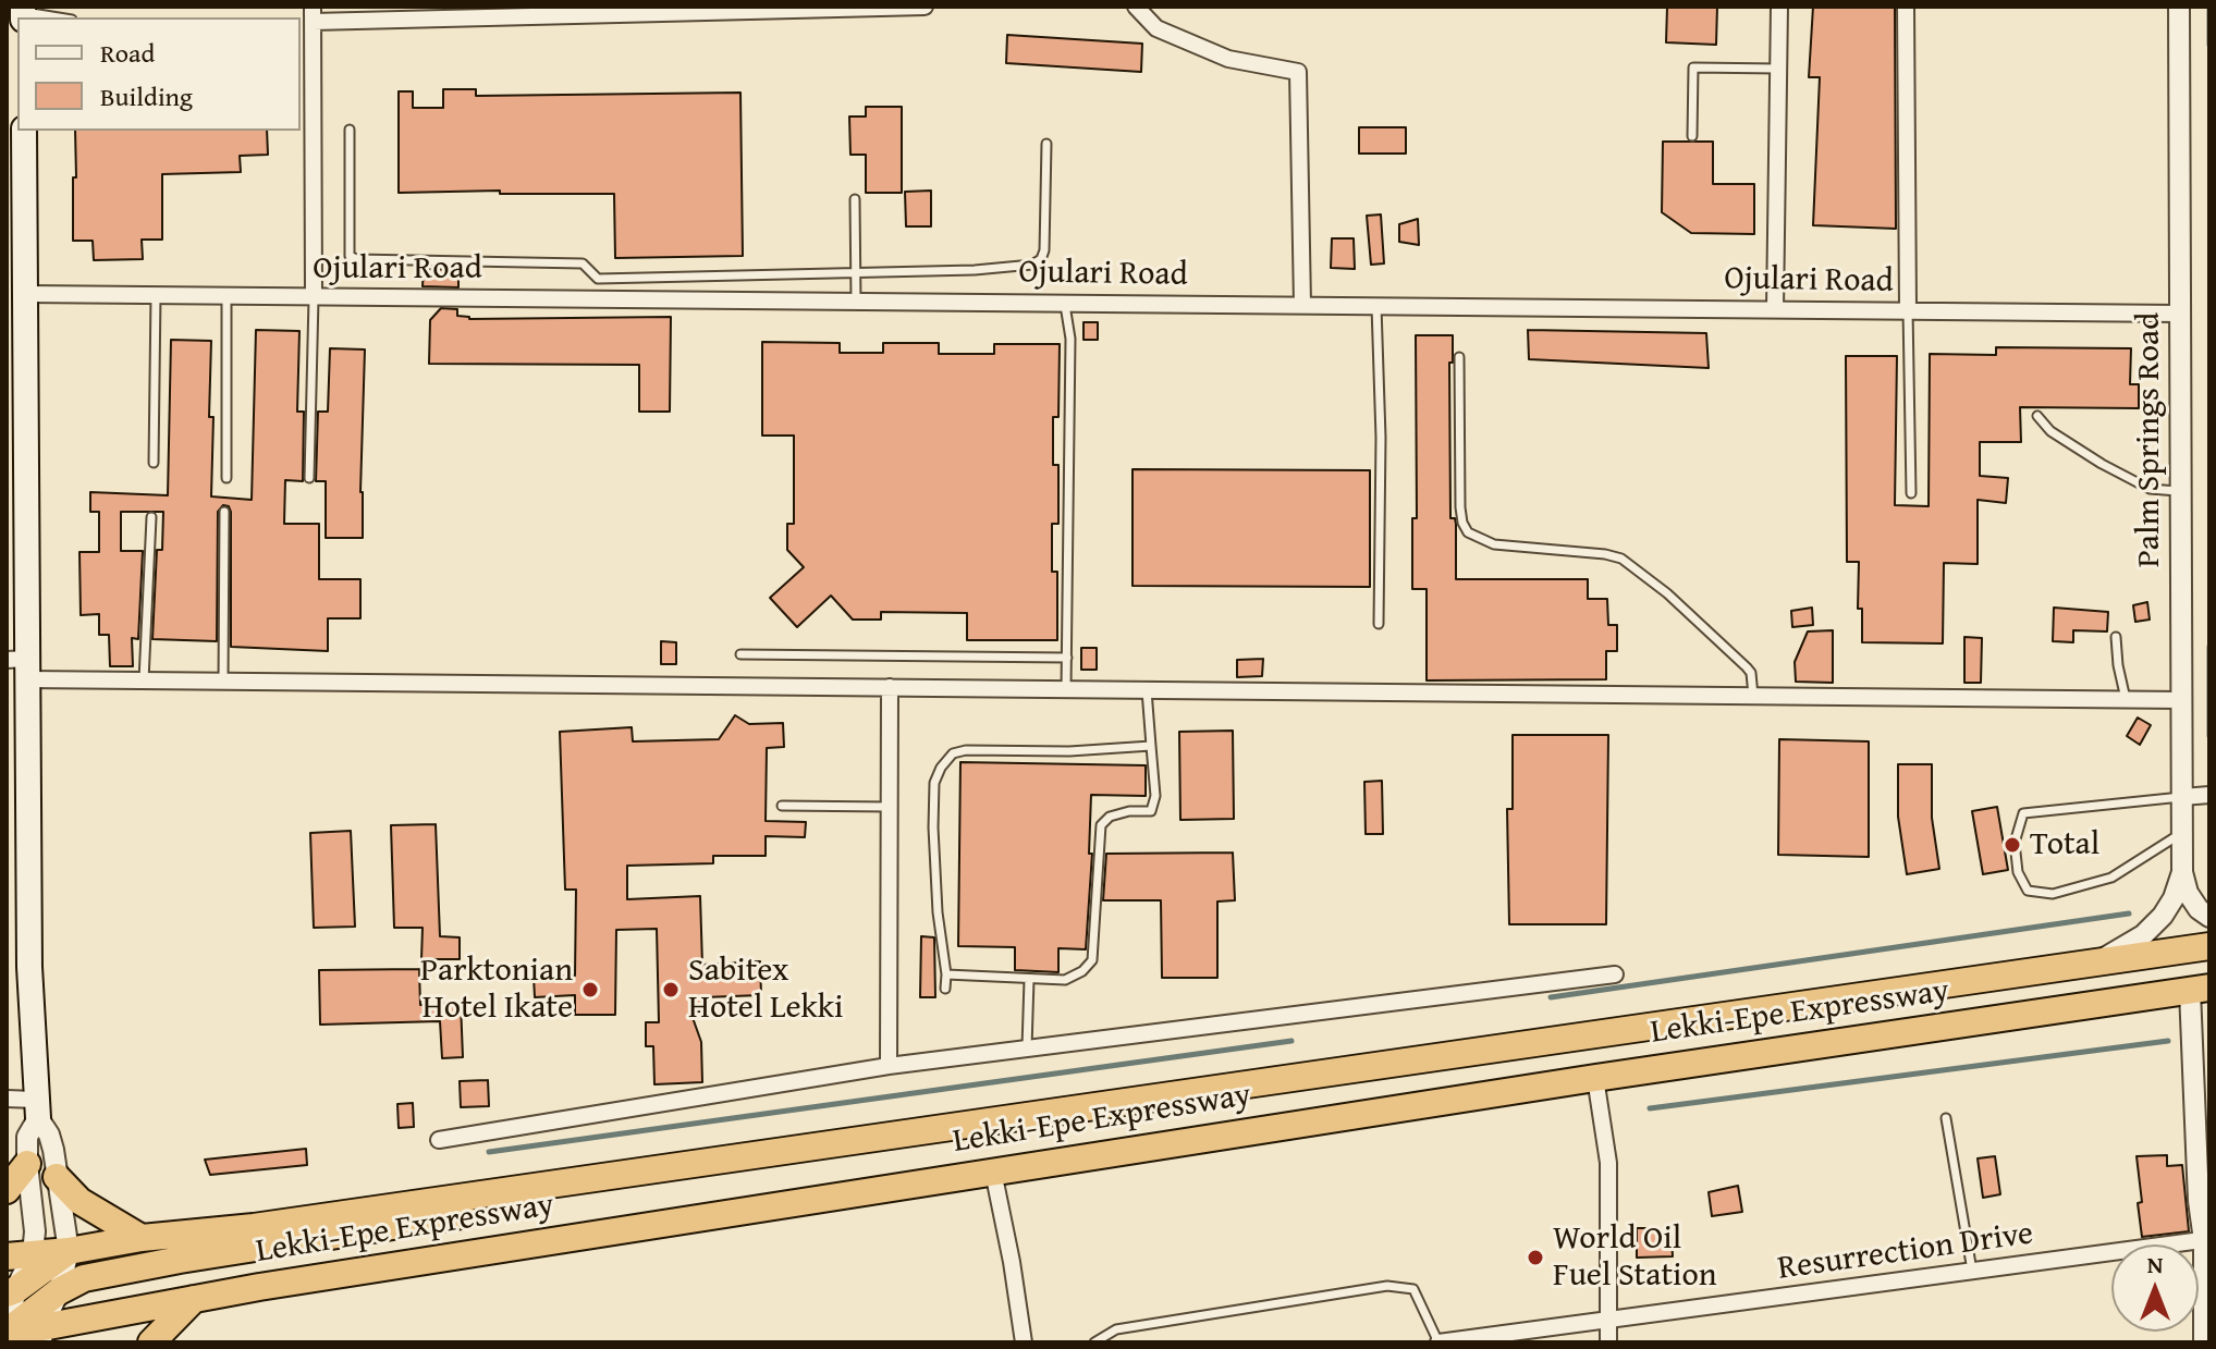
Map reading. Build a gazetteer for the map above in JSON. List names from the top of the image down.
{
  "streets": {
    "highway": ["Lekki-Epe Expressway"],
    "street": ["Ojulari Road", "Palm Springs Road", "Resurrection Drive"]
  },
  "crossings": [
    ["Ojulari Road", "Palm Springs Road"],
    ["Palm Springs Road", "Lekki-Epe Expressway"]
  ],
  "places": [
    "Total",
    "Parktonian Hotel Ikate",
    "Sabitex Hotel Lekki",
    "World Oil Fuel Station"
  ],
  "legend": ["Road", "Building"],
  "north": "top"
}
